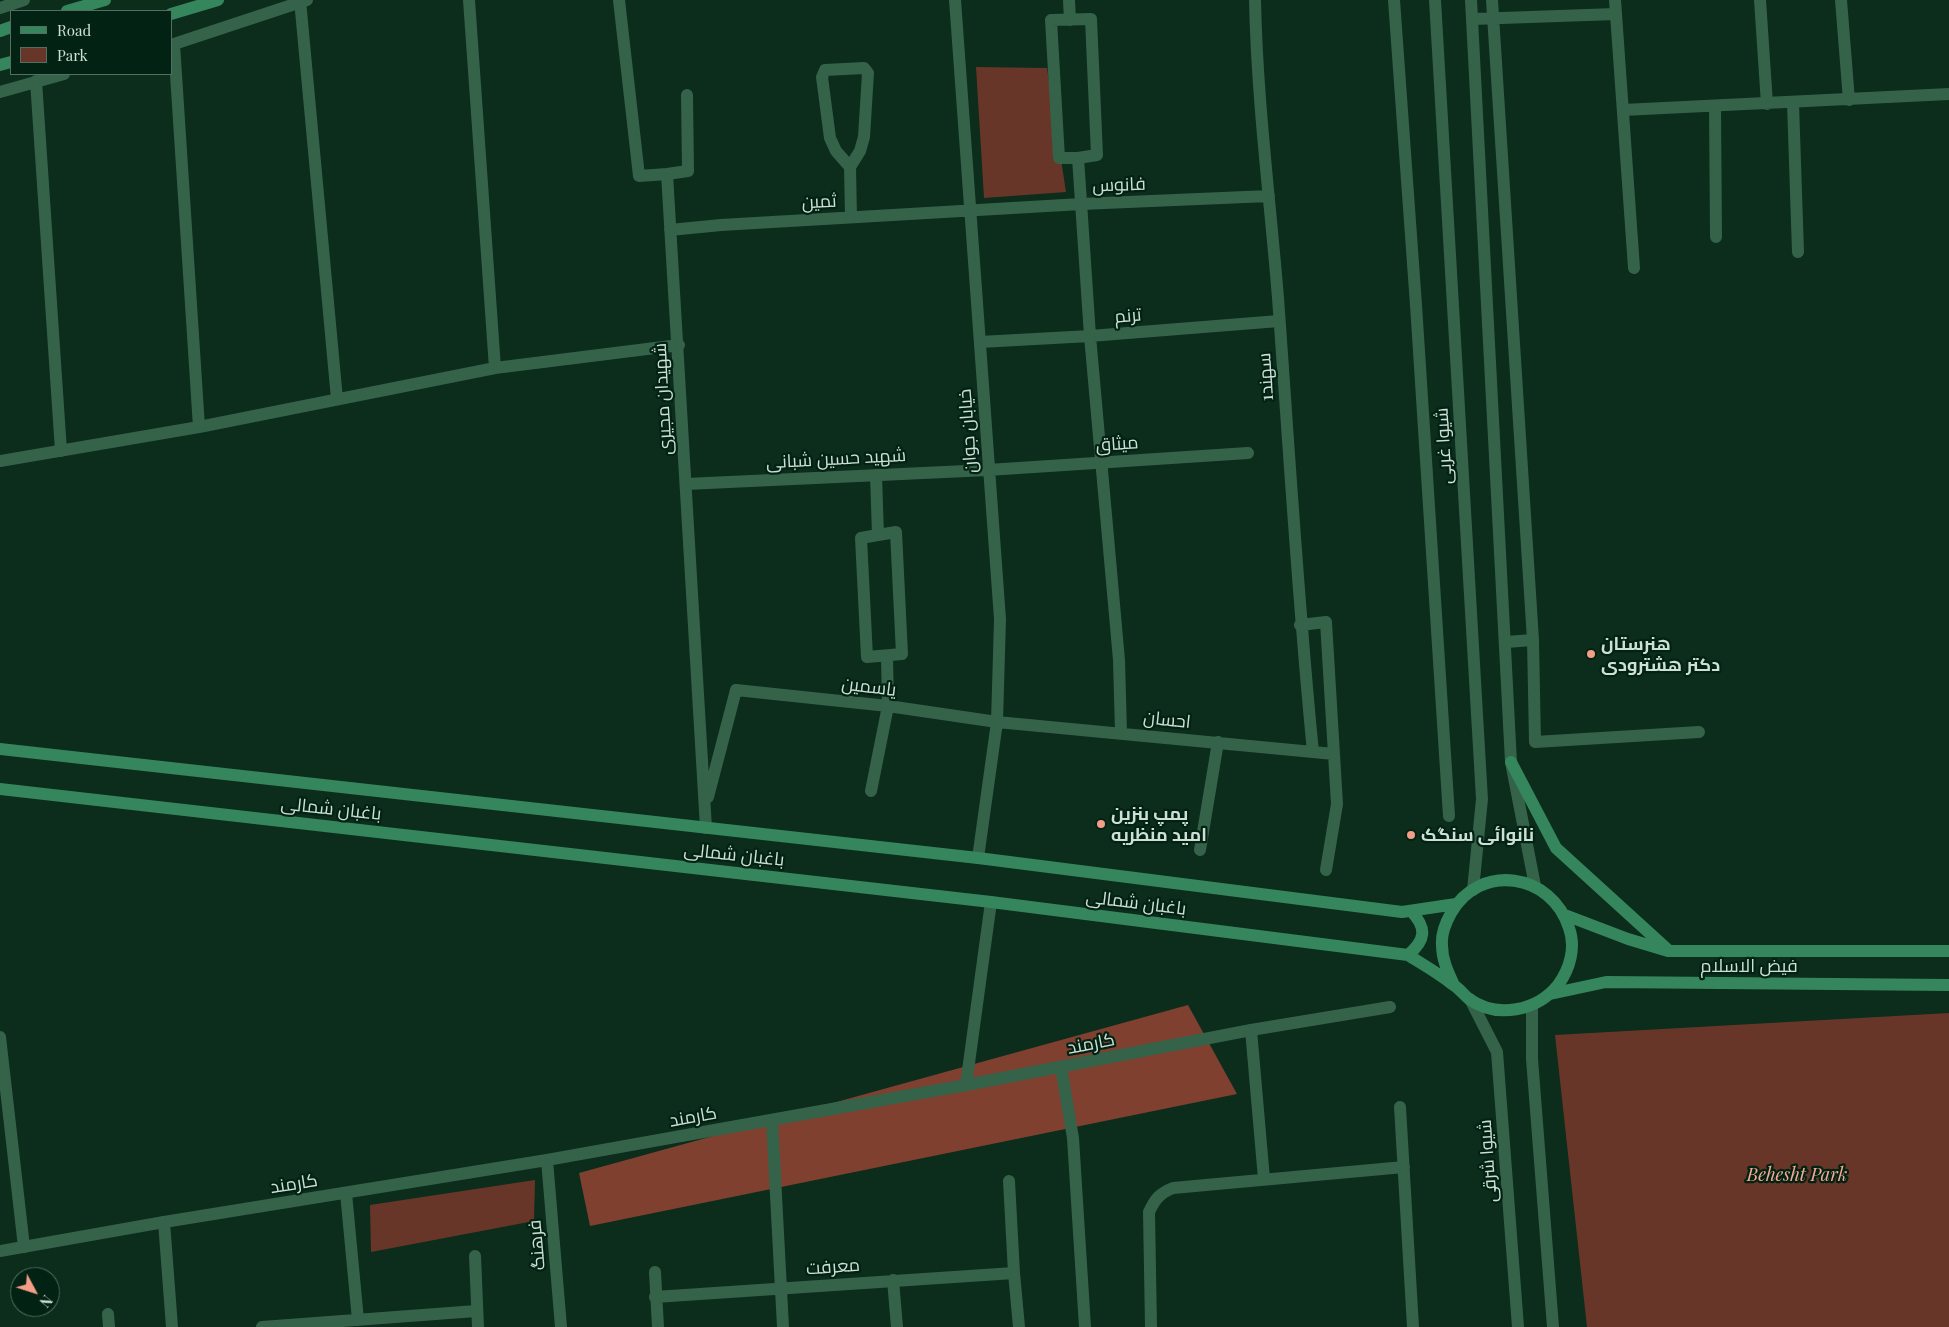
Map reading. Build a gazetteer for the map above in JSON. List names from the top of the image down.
{
  "streets": {
    "main road": ["باغبان شمالی", "فیض الاسلام"],
    "street": [
      "فانوس",
      "ثمین",
      "ترنم",
      "1سهند",
      "شهیدان مجیری",
      "خیابان جوان",
      "میثاق",
      "شیوا غربی",
      "شهید حسین شبانی",
      "یاسمین",
      "احسان",
      "کارمند",
      "شیوا شرقی",
      "فرهنگ",
      "معرفت"
    ]
  },
  "crossings": [
    ["فانوس", "ثمین"],
    ["فانوس", "1سهند"],
    ["فانوس", "خیابان جوان"],
    ["ثمین", "شهیدان مجیری"],
    ["ثمین", "خیابان جوان"],
    ["ترنم", "1سهند"],
    ["ترنم", "خیابان جوان"],
    ["1سهند", "احسان"],
    ["شهیدان مجیری", "شهید حسین شبانی"],
    ["شهیدان مجیری", "یاسمین"],
    ["شهیدان مجیری", "باغبان شمالی"],
    ["خیابان جوان", "میثاق"],
    ["خیابان جوان", "شهید حسین شبانی"],
    ["خیابان جوان", "یاسمین"],
    ["خیابان جوان", "احسان"],
    ["خیابان جوان", "باغبان شمالی"],
    ["میثاق", "شهید حسین شبانی"],
    ["شیوا غربی", "باغبان شمالی"],
    ["شیوا غربی", "فیض الاسلام"],
    ["شیوا غربی", "شیوا شرقی"],
    ["یاسمین", "احسان"],
    ["باغبان شمالی", "فیض الاسلام"],
    ["باغبان شمالی", "شیوا شرقی"],
    ["فیض الاسلام", "شیوا شرقی"],
    ["کارمند", "فرهنگ"]
  ],
  "parks": ["Behesht Park"],
  "places": ["هنرستان دکتر هشترودی", "پمپ بنزین امید منظریه", "نانوائی سنگک"],
  "legend": ["Road", "Park"],
  "north": "bottom right"
}
